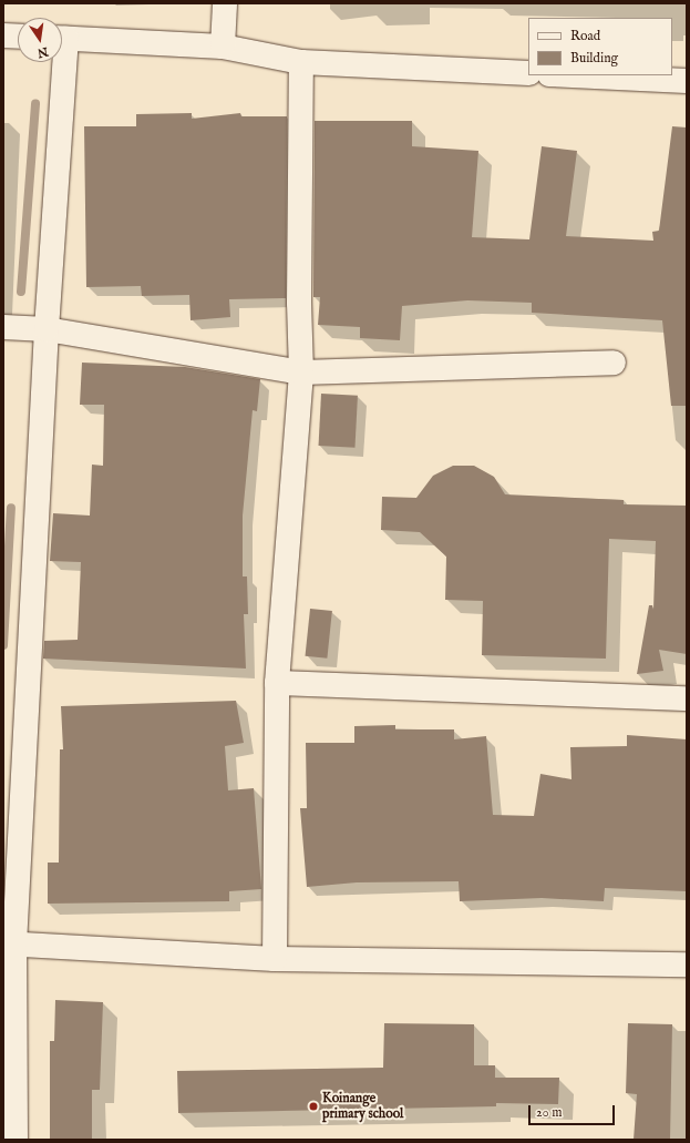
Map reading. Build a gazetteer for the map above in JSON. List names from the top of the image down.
{
  "places": ["Koinange primary school"],
  "legend": ["Road", "Building"],
  "scale_bar": "20 m",
  "north": "bottom"
}
